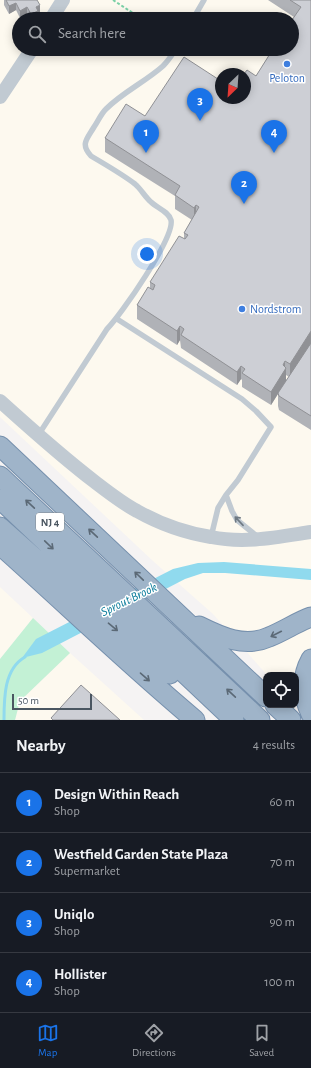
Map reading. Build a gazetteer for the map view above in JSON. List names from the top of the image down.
{
  "streets": {
    "highway": ["NJ 4"]
  },
  "water": ["Sprout Brook"],
  "places": ["Peloton", "Nordstrom"],
  "scale_bar": "50 m",
  "north": "bottom left",
  "page": {
    "search": "Search here",
    "pins": [
      "3",
      "1",
      "4",
      "2"
    ],
    "scale": "50 m",
    "heading": ["Nearby", "4 results"],
    "list": [
      {
        "mark": "1",
        "name": "Design Within Reach",
        "note": "Shop",
        "value": "60 m"
      },
      {
        "mark": "2",
        "name": "Westfield Garden State Plaza",
        "note": "Supermarket",
        "value": "70 m"
      },
      {
        "mark": "3",
        "name": "Uniqlo",
        "note": "Shop",
        "value": "90 m"
      },
      {
        "mark": "4",
        "name": "Hollister",
        "note": "Shop",
        "value": "100 m"
      }
    ],
    "nav": ["Map", "Directions", "Saved"]
  }
}
